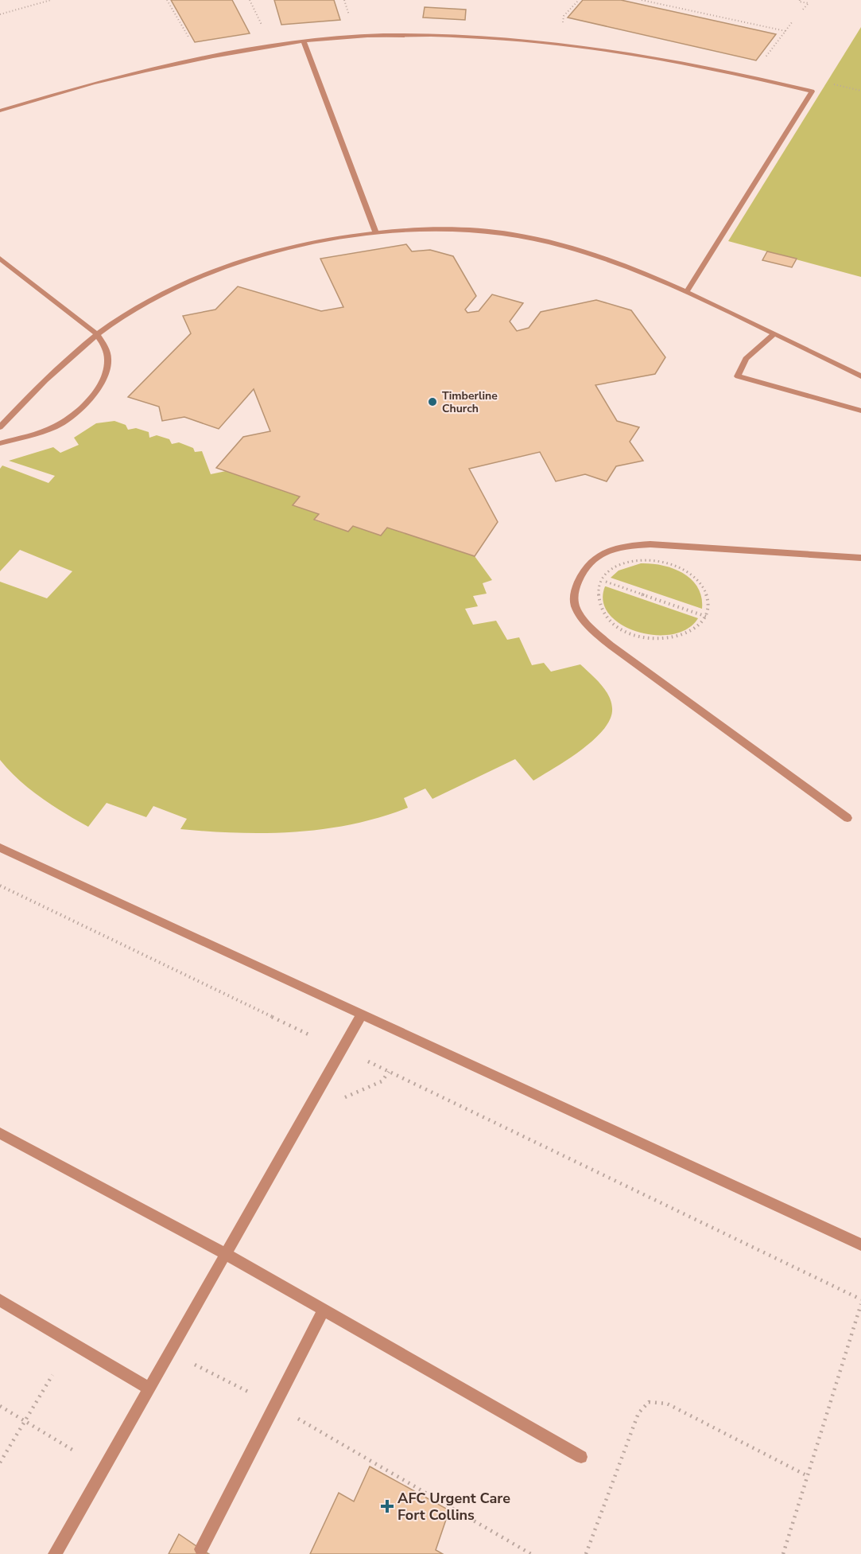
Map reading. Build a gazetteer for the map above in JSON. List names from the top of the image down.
{
  "places": {
    "other": ["Timberline Church"],
    "health": ["AFC Urgent Care Fort Collins"]
  }
}
